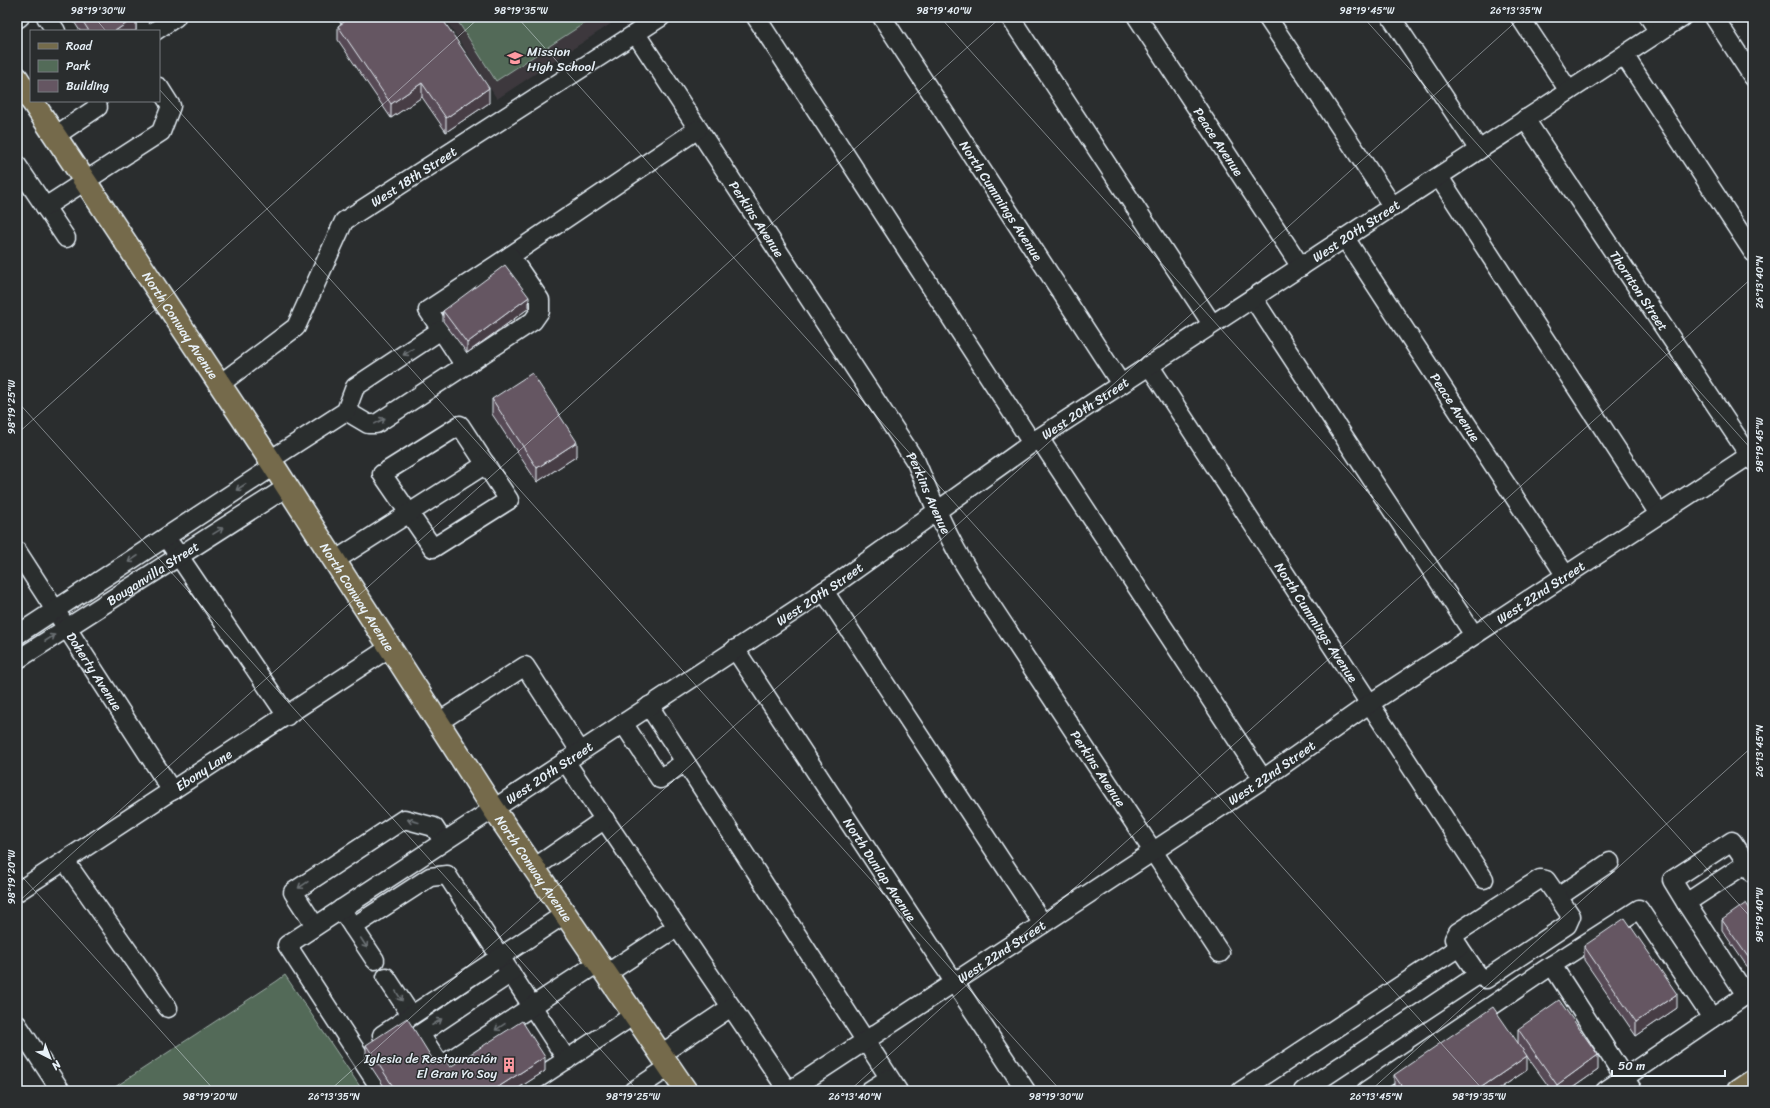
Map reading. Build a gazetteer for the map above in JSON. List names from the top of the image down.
{
  "streets": {
    "main road": ["North Conway Avenue"],
    "street": [
      "Peace Avenue",
      "West 18th Street",
      "North Cummings Avenue",
      "Perkins Avenue",
      "West 20th Street",
      "Thornton Street",
      "Bouganvilla Street",
      "West 22nd Street",
      "Doherty Avenue",
      "Ebony Lane",
      "North Dunlap Avenue"
    ]
  },
  "crossings": [
    ["Peace Avenue", "West 20th Street"],
    ["Peace Avenue", "West 22nd Street"],
    ["West 18th Street", "Perkins Avenue"],
    ["West 18th Street", "North Conway Avenue"],
    ["North Cummings Avenue", "West 20th Street"],
    ["North Cummings Avenue", "West 22nd Street"],
    ["Perkins Avenue", "West 20th Street"],
    ["Perkins Avenue", "West 22nd Street"],
    ["West 20th Street", "Thornton Street"],
    ["West 20th Street", "North Conway Avenue"],
    ["West 20th Street", "North Dunlap Avenue"],
    ["Thornton Street", "West 22nd Street"],
    ["North Conway Avenue", "Bouganvilla Street"],
    ["North Conway Avenue", "Ebony Lane"],
    ["Bouganvilla Street", "Doherty Avenue"],
    ["West 22nd Street", "North Dunlap Avenue"],
    ["Doherty Avenue", "Ebony Lane"]
  ],
  "places": {
    "school or university": ["Mission High School"],
    "building": ["Iglesia de Restauración El Gran Yo Soy"]
  },
  "legend": ["Road", "Park", "Building"],
  "scale_bar": "50 m",
  "north": "bottom right",
  "coordinates": [
    "98°19'30\"W",
    "98°19'35\"W",
    "98°19'40\"W",
    "98°19'45\"W",
    "26°13'35\"N",
    "26°13'40\"N",
    "98°19'25\"W",
    "26°13'45\"N",
    "98°19'20\"W"
  ]
}
